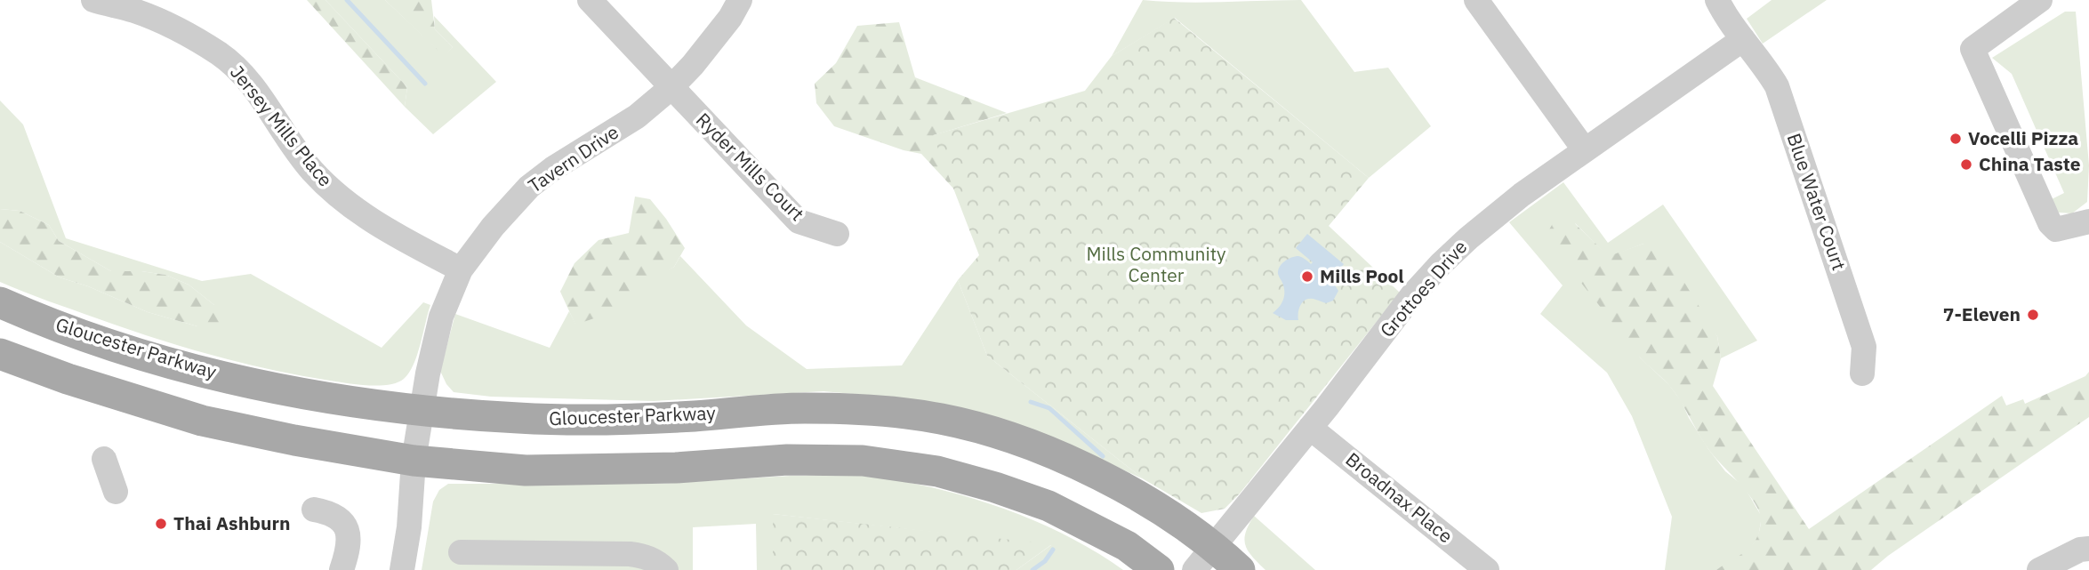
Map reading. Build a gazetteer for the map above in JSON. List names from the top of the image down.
{
  "streets": {
    "main road": ["Gloucester Parkway"],
    "street": [
      "Jersey Mills Place",
      "Tavern Drive",
      "Ryder Mills Court",
      "Blue Water Court",
      "Grottoes Drive",
      "Broadnax Place"
    ]
  },
  "crossings": [
    ["Jersey Mills Place", "Tavern Drive"],
    ["Tavern Drive", "Ryder Mills Court"],
    ["Tavern Drive", "Gloucester Parkway"],
    ["Blue Water Court", "Grottoes Drive"],
    ["Grottoes Drive", "Gloucester Parkway"],
    ["Grottoes Drive", "Broadnax Place"]
  ],
  "parks": ["Mills Community Center"],
  "places": [
    "Vocelli Pizza",
    "China Taste",
    "Mills Pool",
    "7-Eleven",
    "Thai Ashburn"
  ]
}
